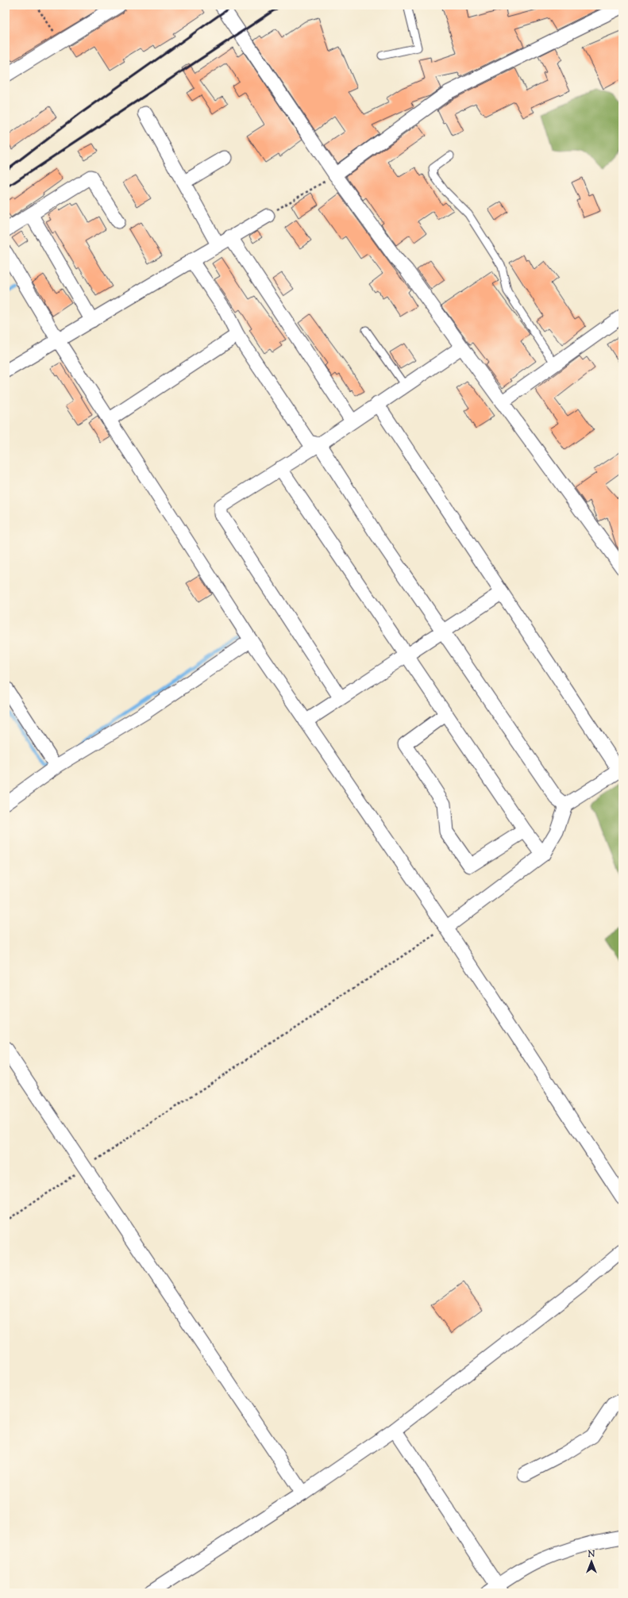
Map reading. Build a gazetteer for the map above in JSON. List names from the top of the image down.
{
  "north": "top"
}
